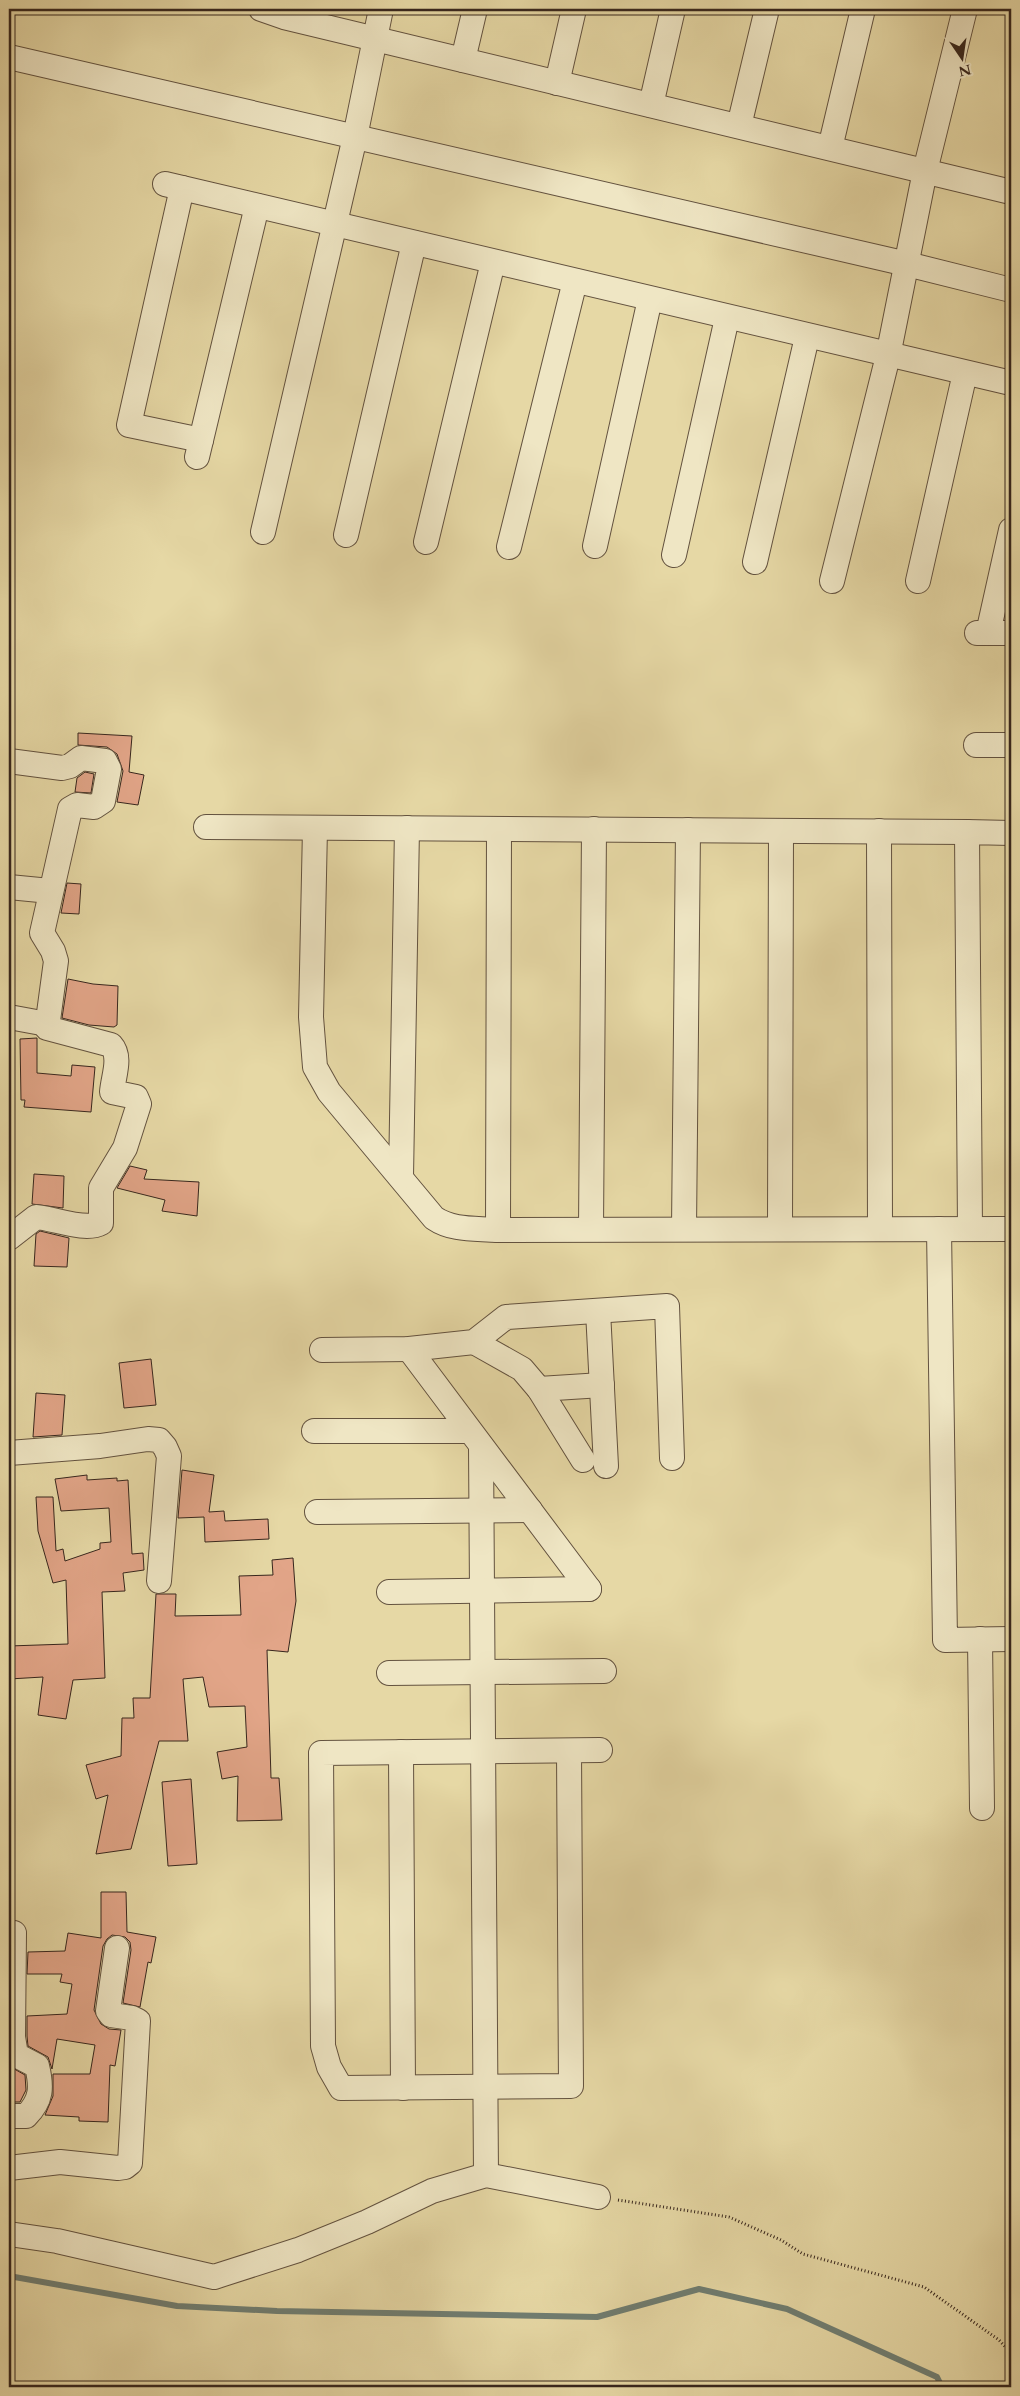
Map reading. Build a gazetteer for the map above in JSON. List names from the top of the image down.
{
  "north": "bottom"
}
